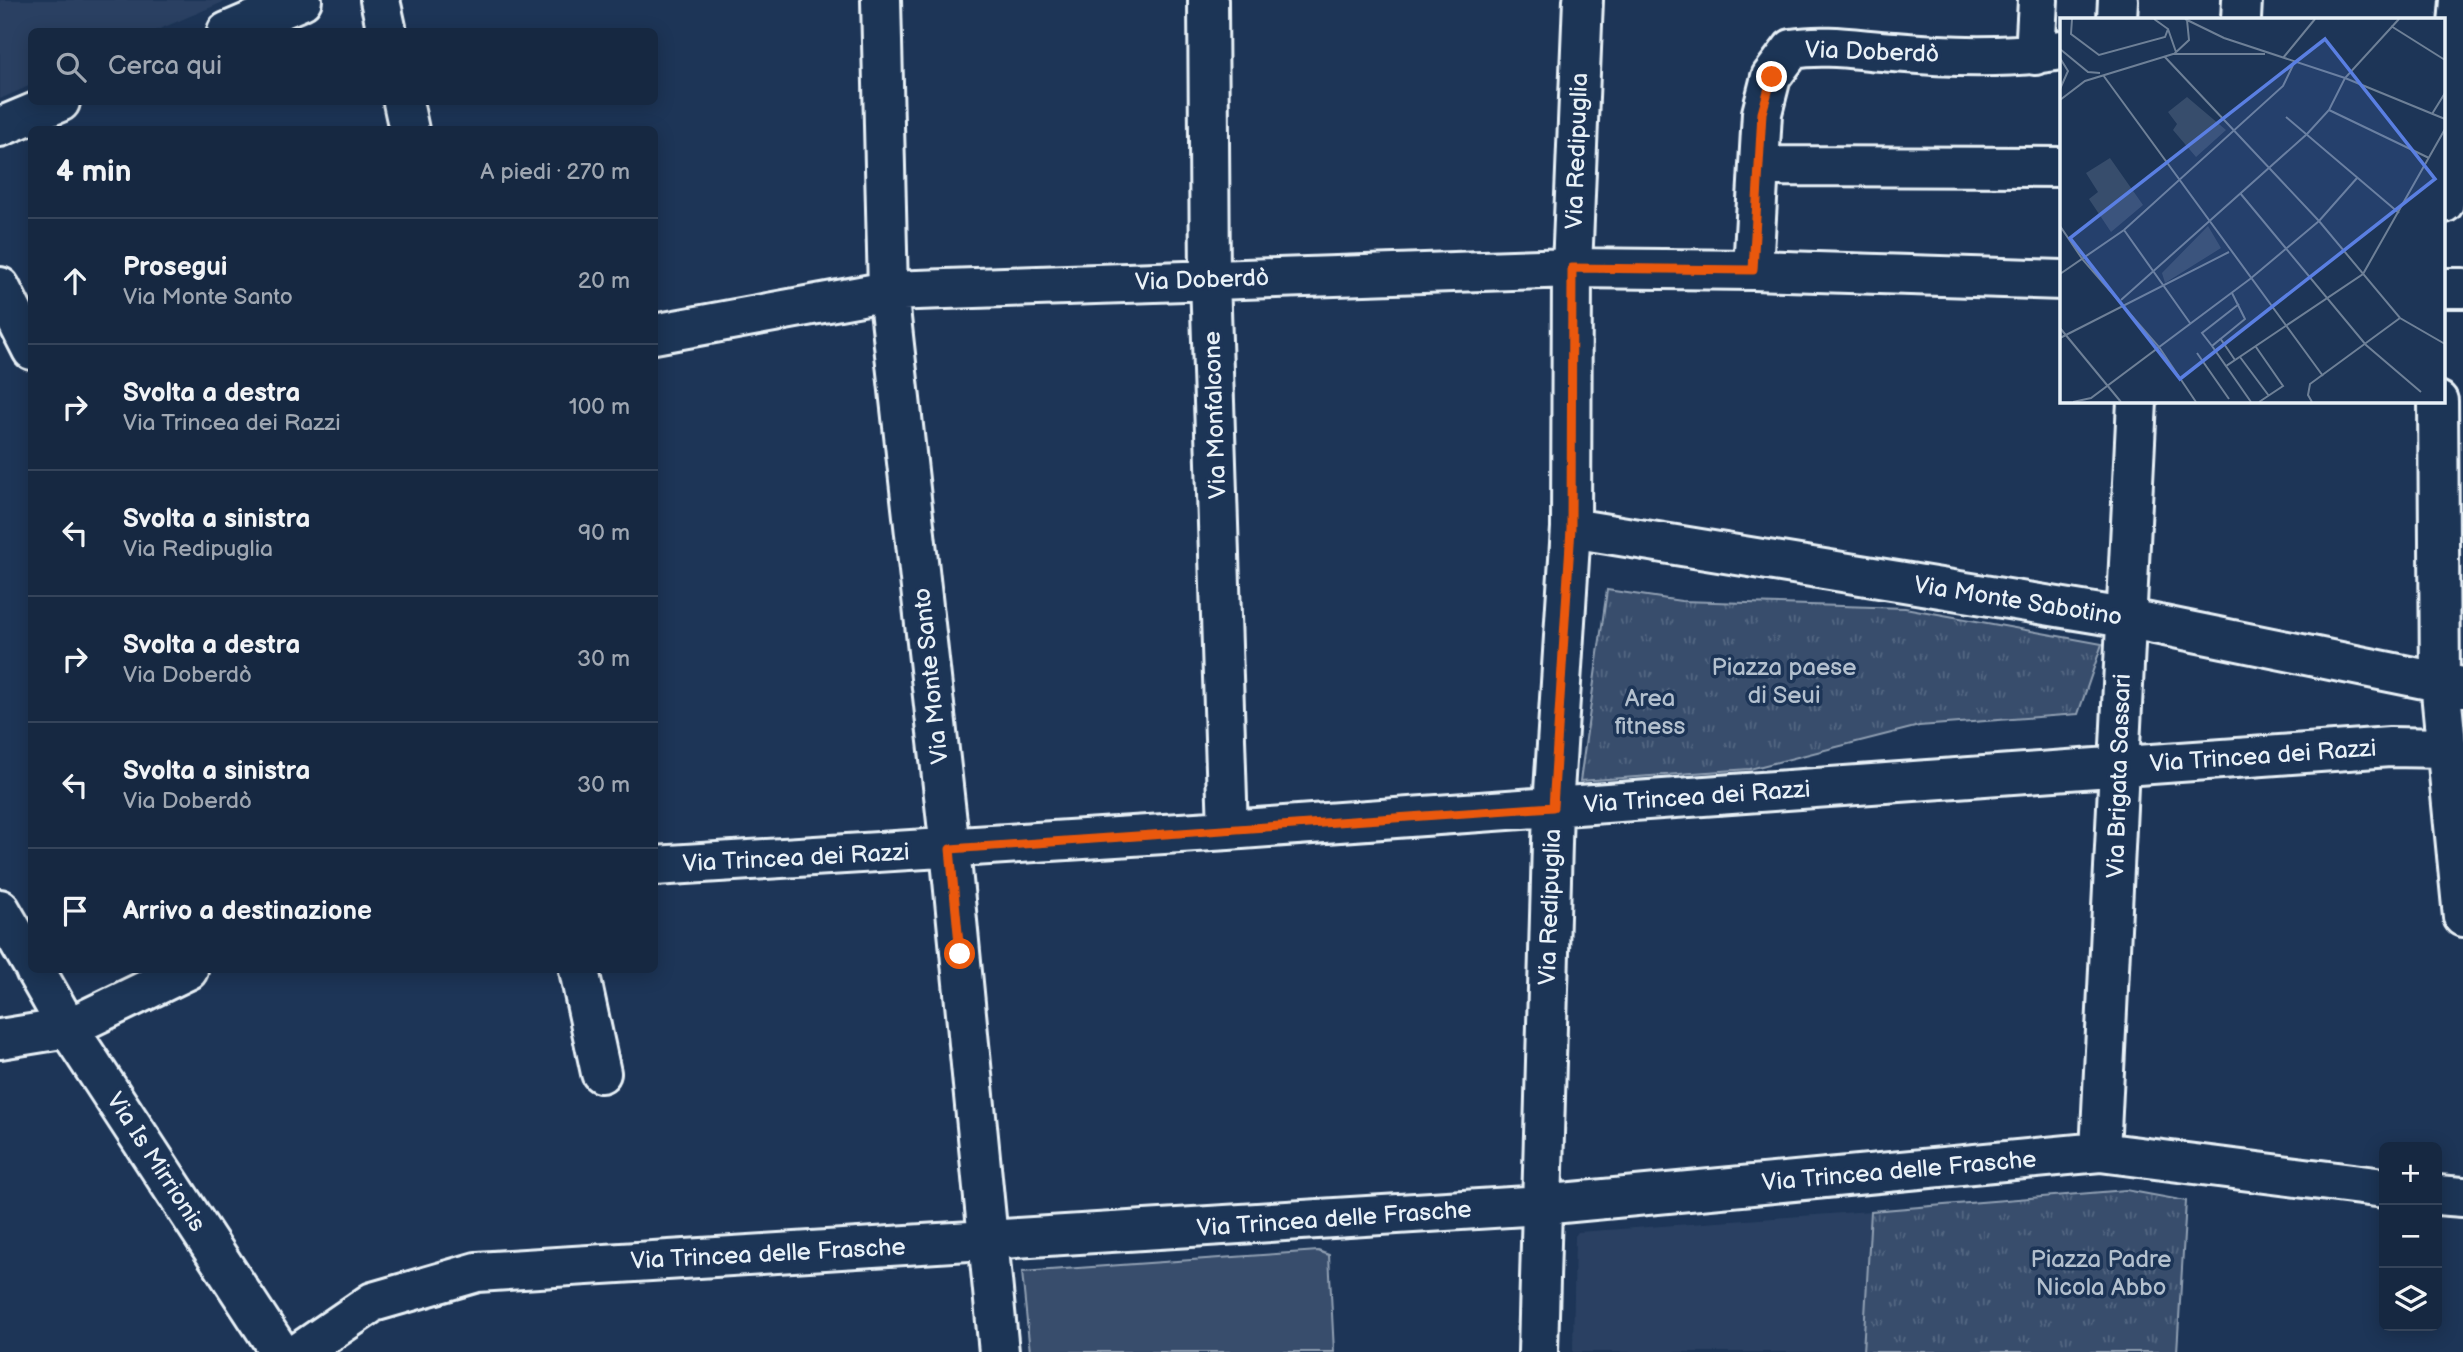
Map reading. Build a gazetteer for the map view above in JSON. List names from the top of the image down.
{
  "streets": {
    "street": [
      "Via Doberdò",
      "Via Redipuglia",
      "Via Monfalcone",
      "Via Monte Sabotino",
      "Via Monte Santo",
      "Via Trincea dei Razzi",
      "Via Brigata Sassari",
      "Via Is Mirrionis",
      "Via Trincea delle Frasche"
    ]
  },
  "crossings": [
    ["Via Doberdò", "Via Redipuglia"],
    ["Via Doberdò", "Via Monfalcone"],
    ["Via Doberdò", "Via Monte Santo"],
    ["Via Redipuglia", "Via Monte Sabotino"],
    ["Via Redipuglia", "Via Trincea dei Razzi"],
    ["Via Redipuglia", "Via Trincea delle Frasche"],
    ["Via Monfalcone", "Via Trincea dei Razzi"],
    ["Via Monte Sabotino", "Via Brigata Sassari"],
    ["Via Monte Santo", "Via Trincea dei Razzi"],
    ["Via Monte Santo", "Via Trincea delle Frasche"],
    ["Via Trincea dei Razzi", "Via Brigata Sassari"],
    ["Via Brigata Sassari", "Via Trincea delle Frasche"]
  ],
  "parks": ["Piazza paese di Seui", "Area fitness", "Piazza Padre Nicola Abbo"],
  "page": {
    "search": "Cerca qui",
    "heading": ["4 min", "A piedi · 270 m"],
    "list": [
      ["Prosegui", "Via Monte Santo", "20 m"],
      ["Svolta a destra", "Via Trincea dei Razzi", "100 m"],
      ["Svolta a sinistra", "Via Redipuglia", "90 m"],
      ["Svolta a destra", "Via Doberdò", "30 m"],
      ["Svolta a sinistra", "Via Doberdò", "30 m"],
      "Arrivo a destinazione"
    ],
    "map_buttons": ["+", "−"]
  }
}
